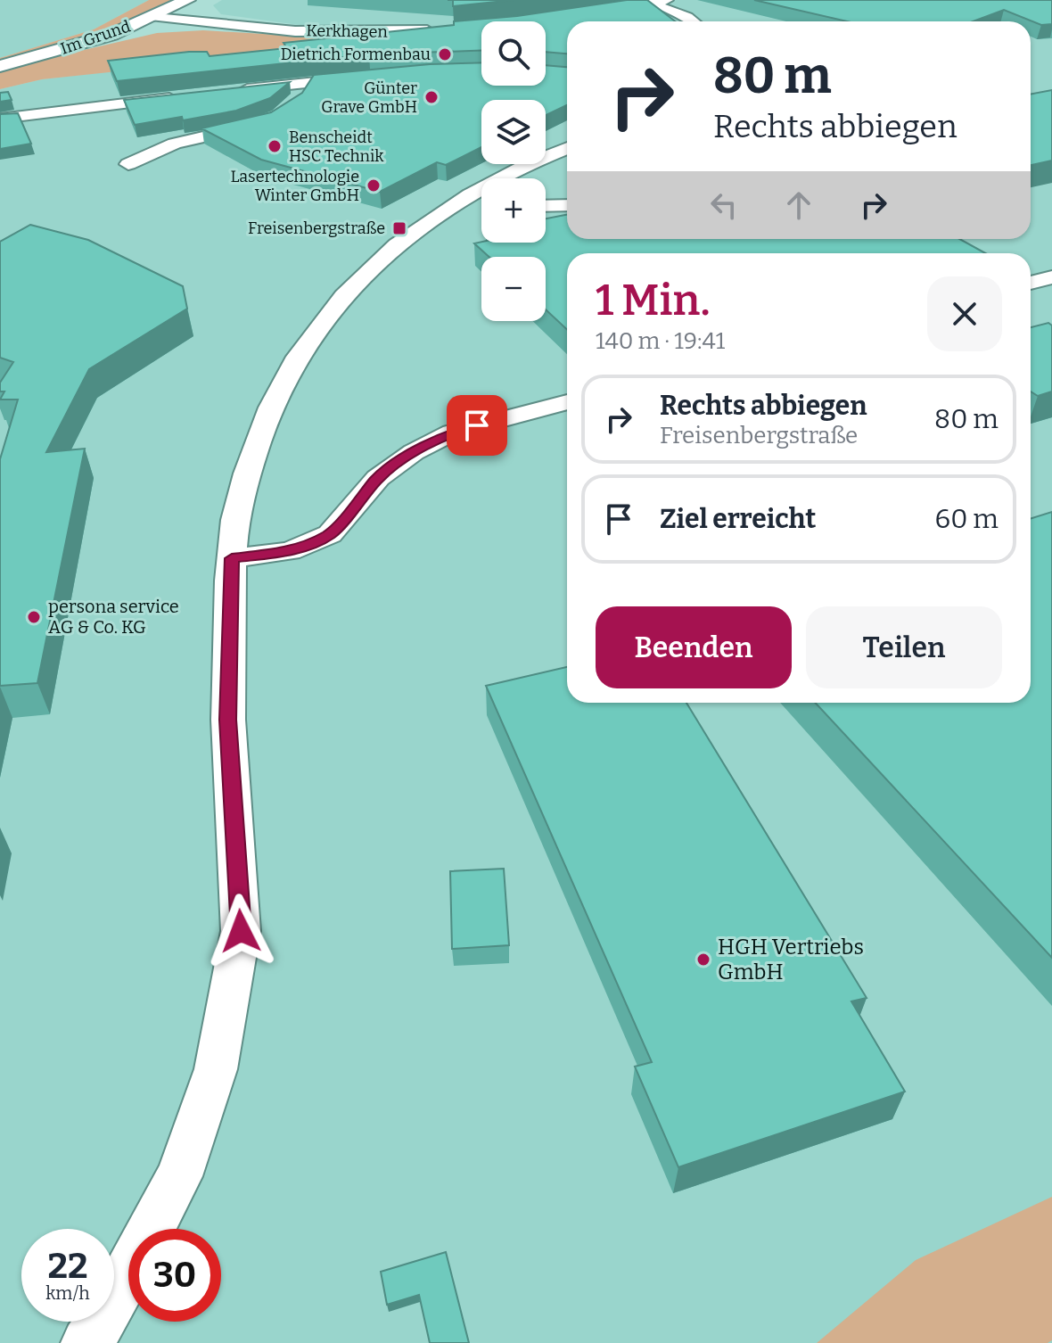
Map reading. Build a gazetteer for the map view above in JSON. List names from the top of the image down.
{
  "streets": {
    "main road": ["Im Grund"],
    "street": ["Kerkhagen"]
  },
  "crossings": [
    ["Kerkhagen", "Im Grund"]
  ],
  "places": {
    "other": [
      "Dietrich Formenbau",
      "Günter Grave GmbH",
      "Benscheidt HSC Technik",
      "Lasertechnologie Winter GmbH",
      "persona service AG & Co. KG",
      "HGH Vertriebs GmbH"
    ],
    "transit": ["Freisenbergstraße"]
  },
  "page": {
    "map_buttons": ["+", "−"],
    "turn": ["80 m", "Rechts abbiegen"],
    "heading": ["1 Min.", "140 m · 19:41"],
    "list": [
      {
        "name": "Rechts abbiegen",
        "note": "Freisenbergstraße",
        "value": "80 m"
      },
      {
        "name": "Ziel erreicht",
        "value": "60 m"
      }
    ],
    "buttons": ["Beenden", "Teilen"],
    "speed": "22 km/h",
    "limit": "30"
  }
}
